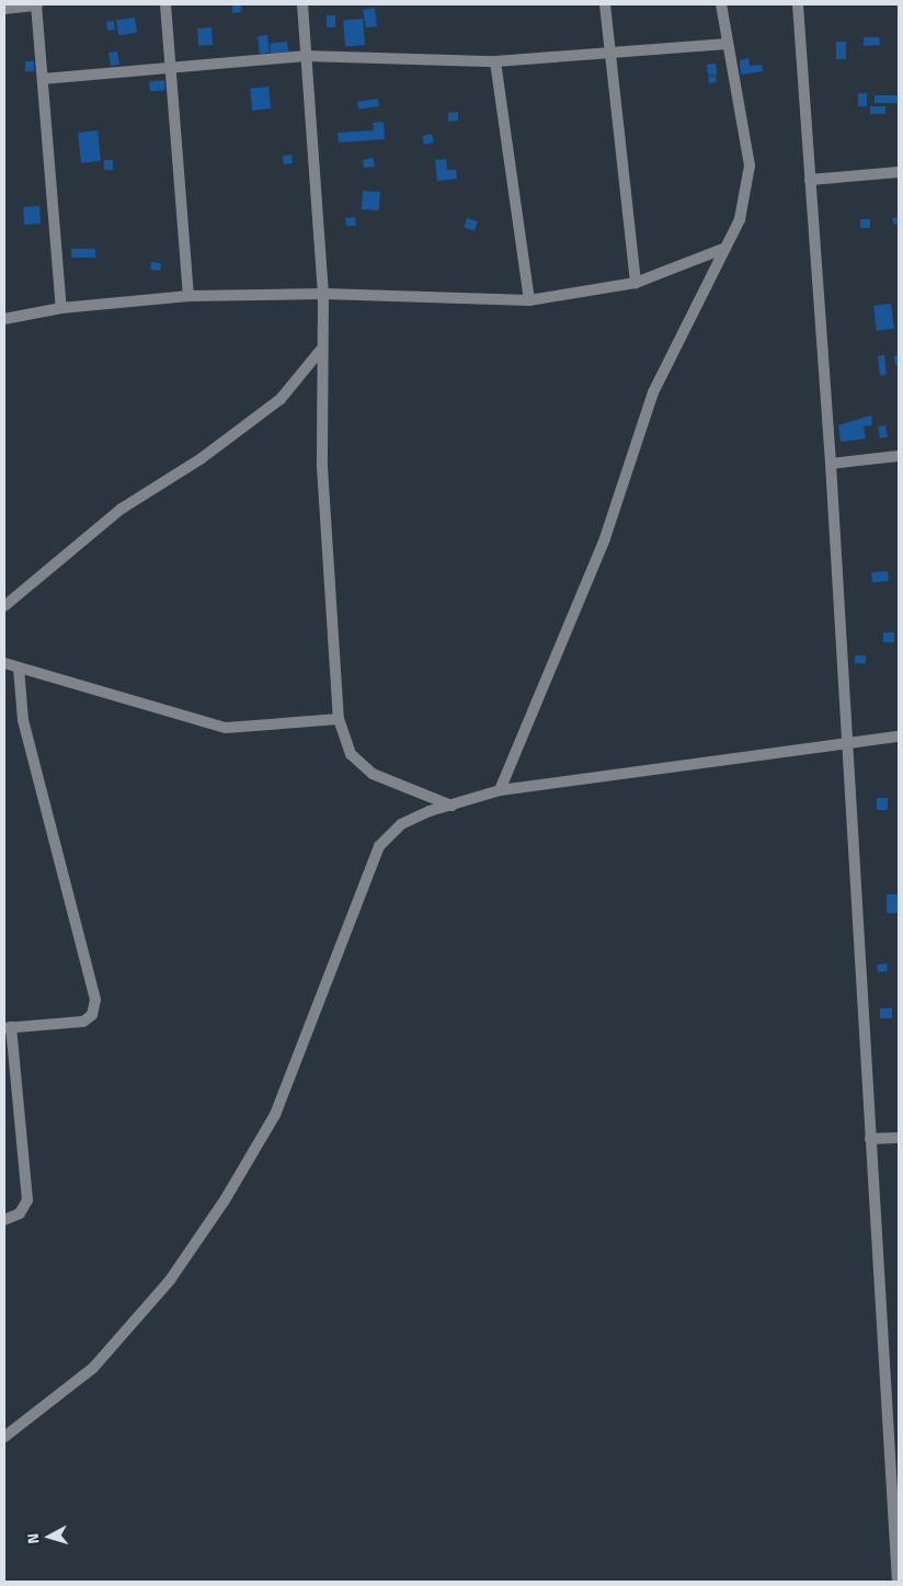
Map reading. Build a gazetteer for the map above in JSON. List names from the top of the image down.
{
  "north": "left"
}
